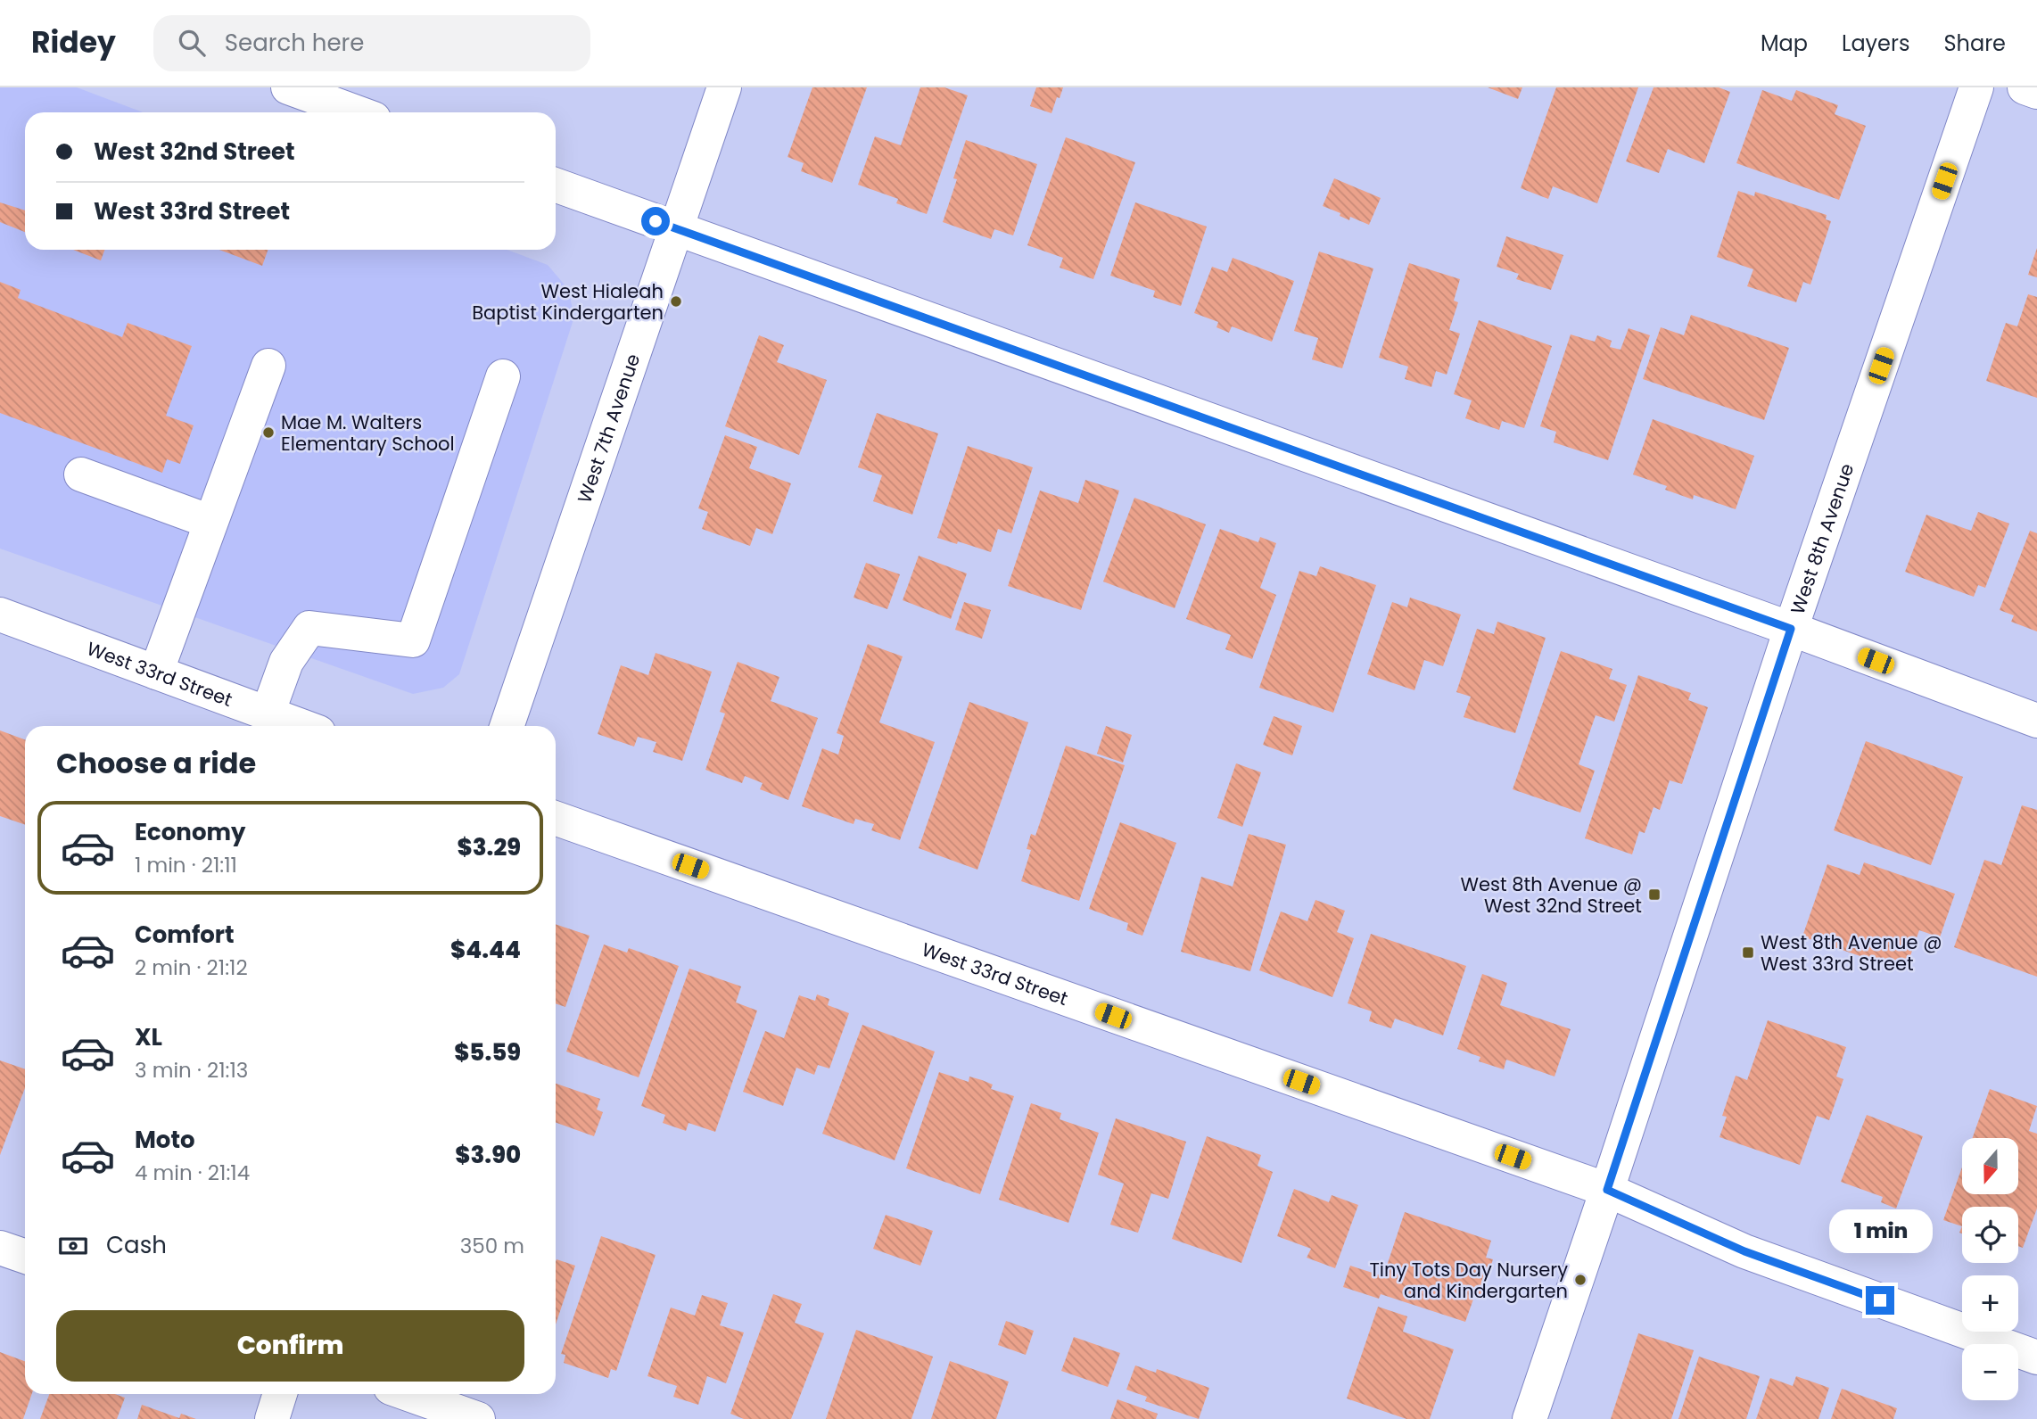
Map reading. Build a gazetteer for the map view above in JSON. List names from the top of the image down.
{
  "streets": {
    "street": ["West 7th Avenue", "West 8th Avenue", "West 33rd Street"]
  },
  "crossings": [
    ["West 8th Avenue", "West 33rd Street"]
  ],
  "places": {
    "other": ["West Hialeah Baptist Kindergarten", "Mae M. Walters Elementary School", "Tiny Tots Day Nursery and Kindergarten"],
    "transit": ["West 8th Avenue @ West 32nd Street", "West 8th Avenue @ West 33rd Street"]
  },
  "north": "bottom",
  "page": {
    "header": "Ridey",
    "search": "Search here",
    "nav": ["Map", "Layers", "Share"],
    "banner": ["West 32nd Street", "West 33rd Street"],
    "heading": "Choose a ride",
    "list": [
      {
        "name": "Economy",
        "note": "1 min · 21:11",
        "value": "$3.29"
      },
      {
        "name": "Comfort",
        "note": "2 min · 21:12",
        "value": "$4.44"
      },
      {
        "name": "XL",
        "note": "3 min · 21:13",
        "value": "$5.59"
      },
      {
        "name": "Moto",
        "note": "4 min · 21:14",
        "value": "$3.90"
      }
    ],
    "map_buttons": ["+", "−"],
    "bubble": "1 min",
    "pay": ["Cash", "350 m"],
    "buttons": "Confirm"
  }
}
